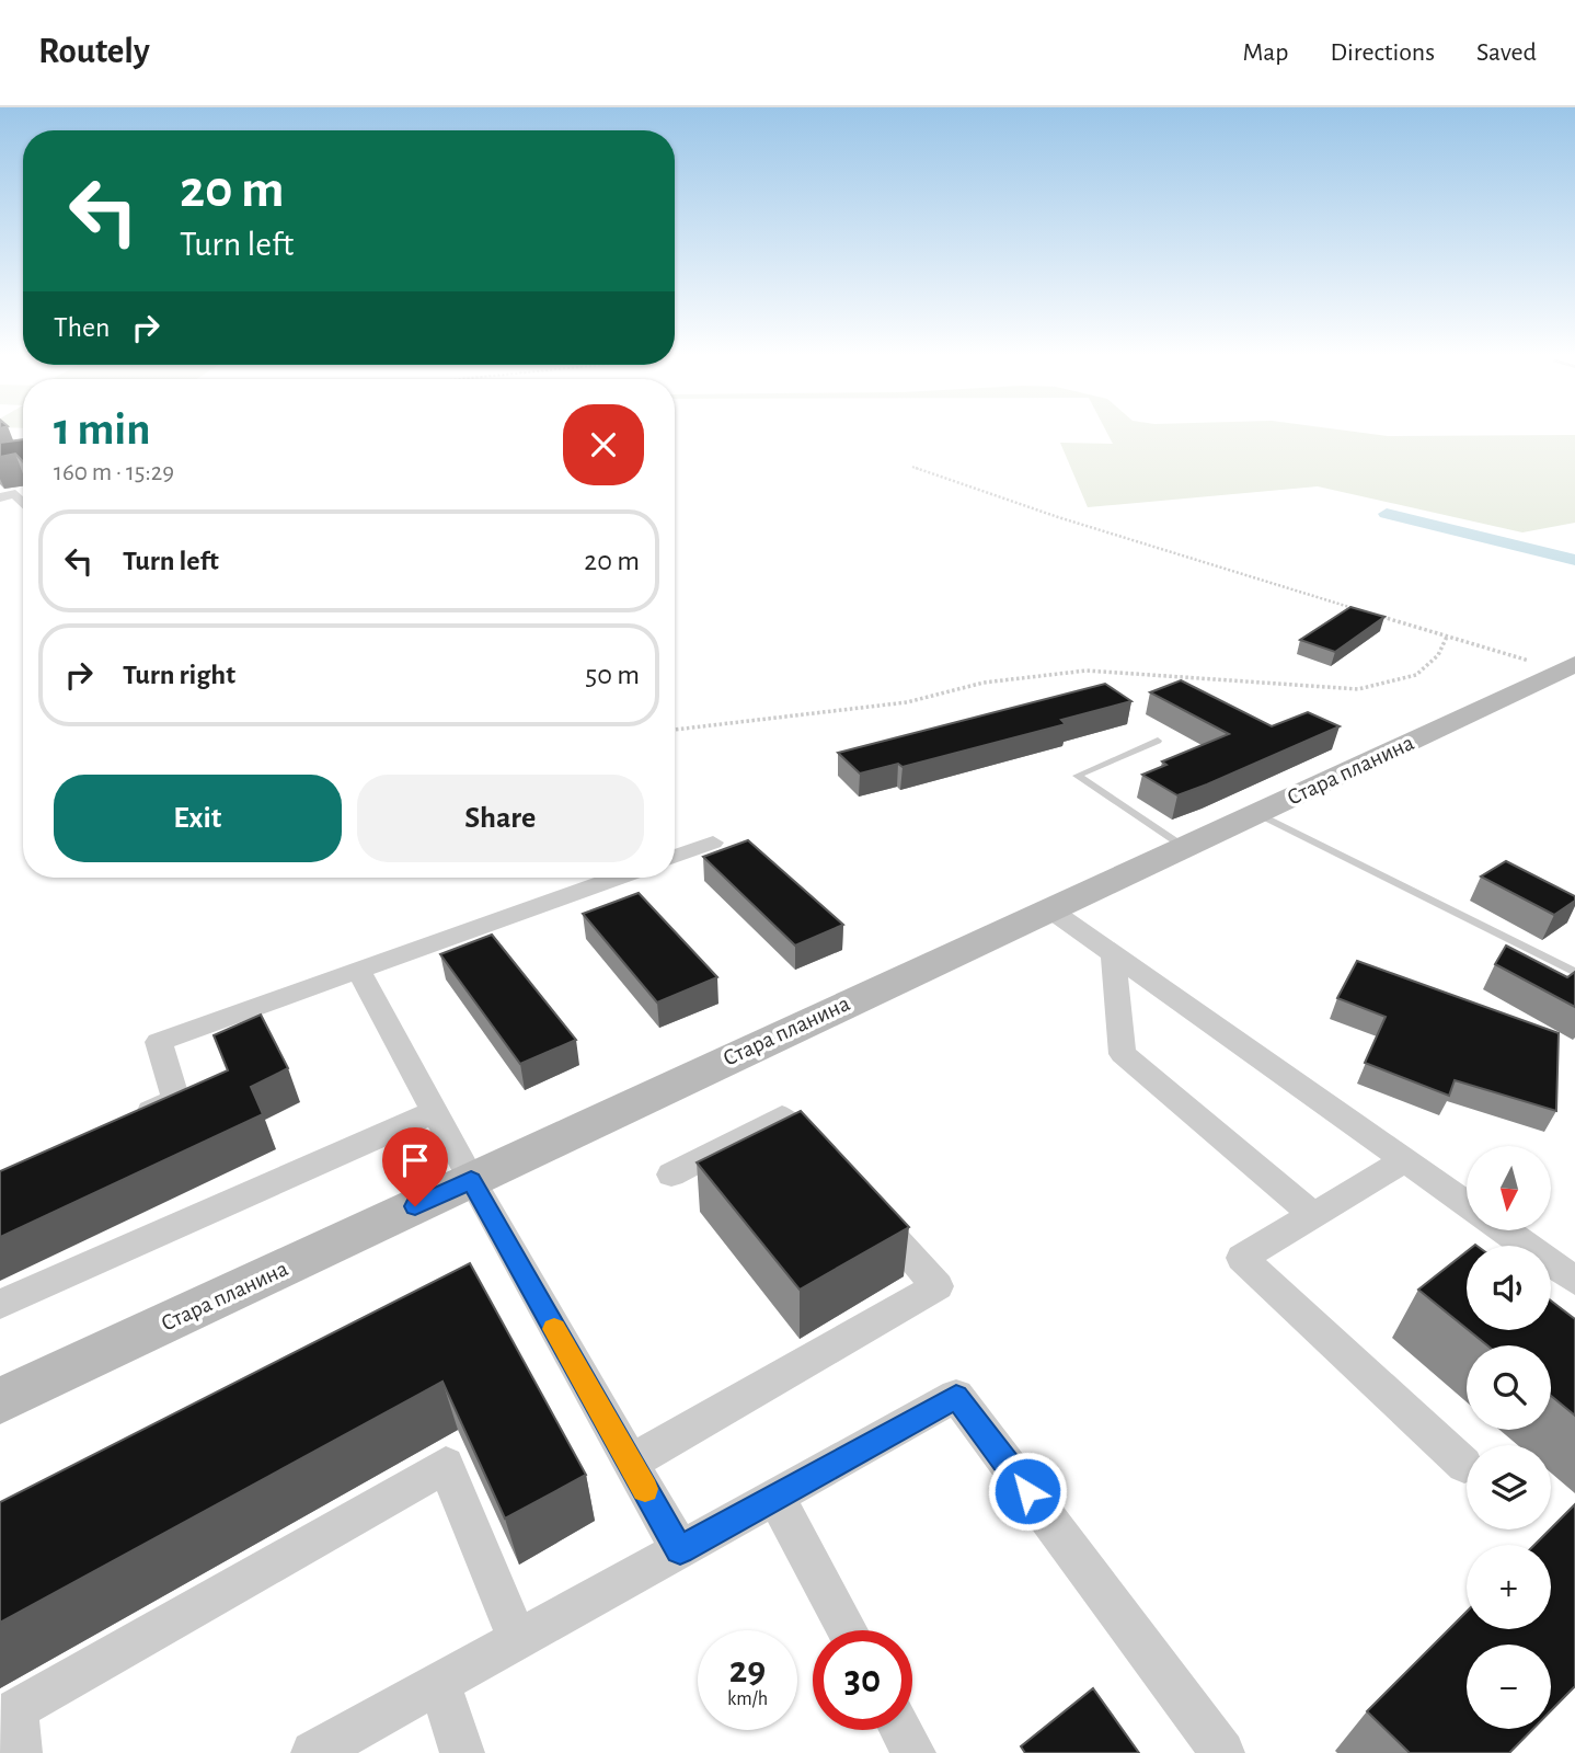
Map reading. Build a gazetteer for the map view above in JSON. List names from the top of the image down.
{
  "streets": {
    "street": ["Стара планина"]
  },
  "north": "bottom",
  "page": {
    "header": "Routely",
    "nav": ["Map", "Directions", "Saved"],
    "turn": ["20 m", "Turn left"],
    "then": "Then",
    "heading": ["1 min", "160 m · 15:29"],
    "list": [
      {
        "name": "Turn left",
        "value": "20 m"
      },
      {
        "name": "Turn right",
        "value": "50 m"
      }
    ],
    "buttons": ["Exit", "Share"],
    "map_buttons": ["+", "−"],
    "speed": "29 km/h",
    "limit": "30"
  }
}
